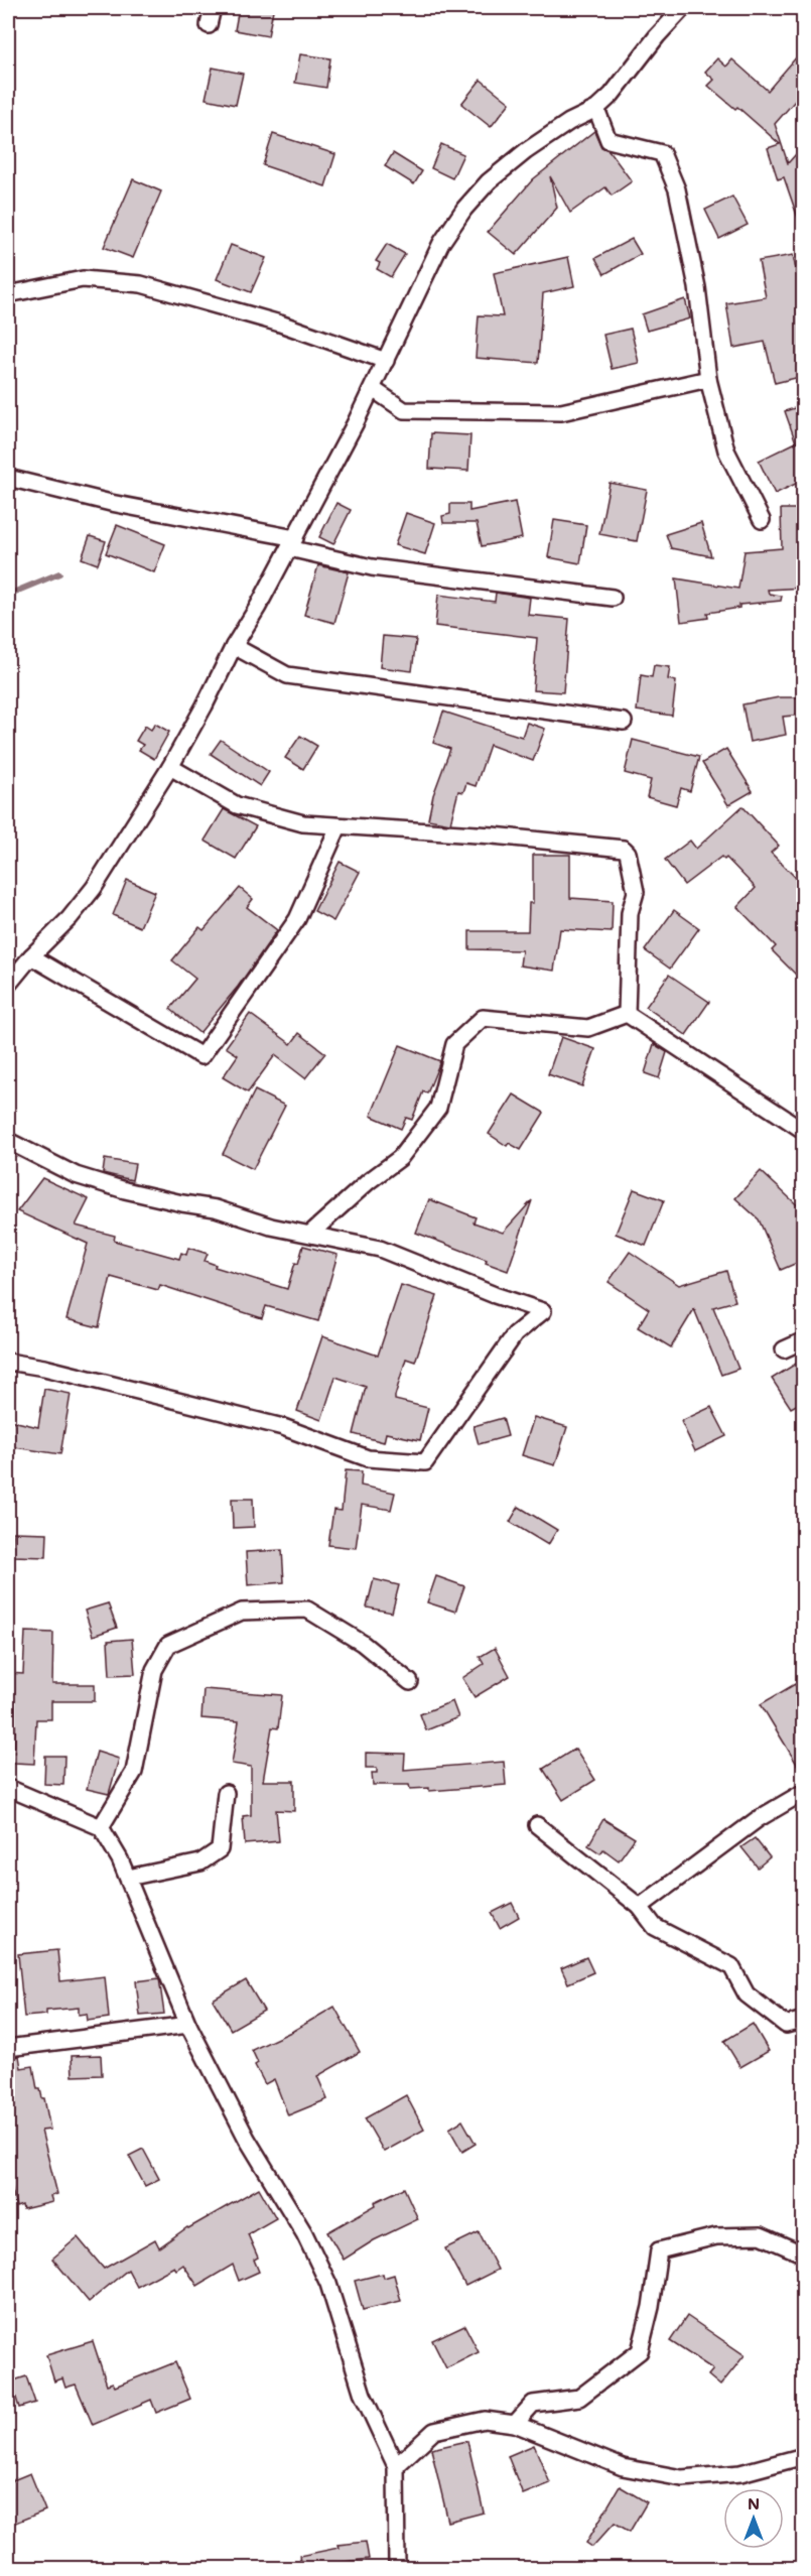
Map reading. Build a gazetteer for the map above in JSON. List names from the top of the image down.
{
  "north": "top"
}
